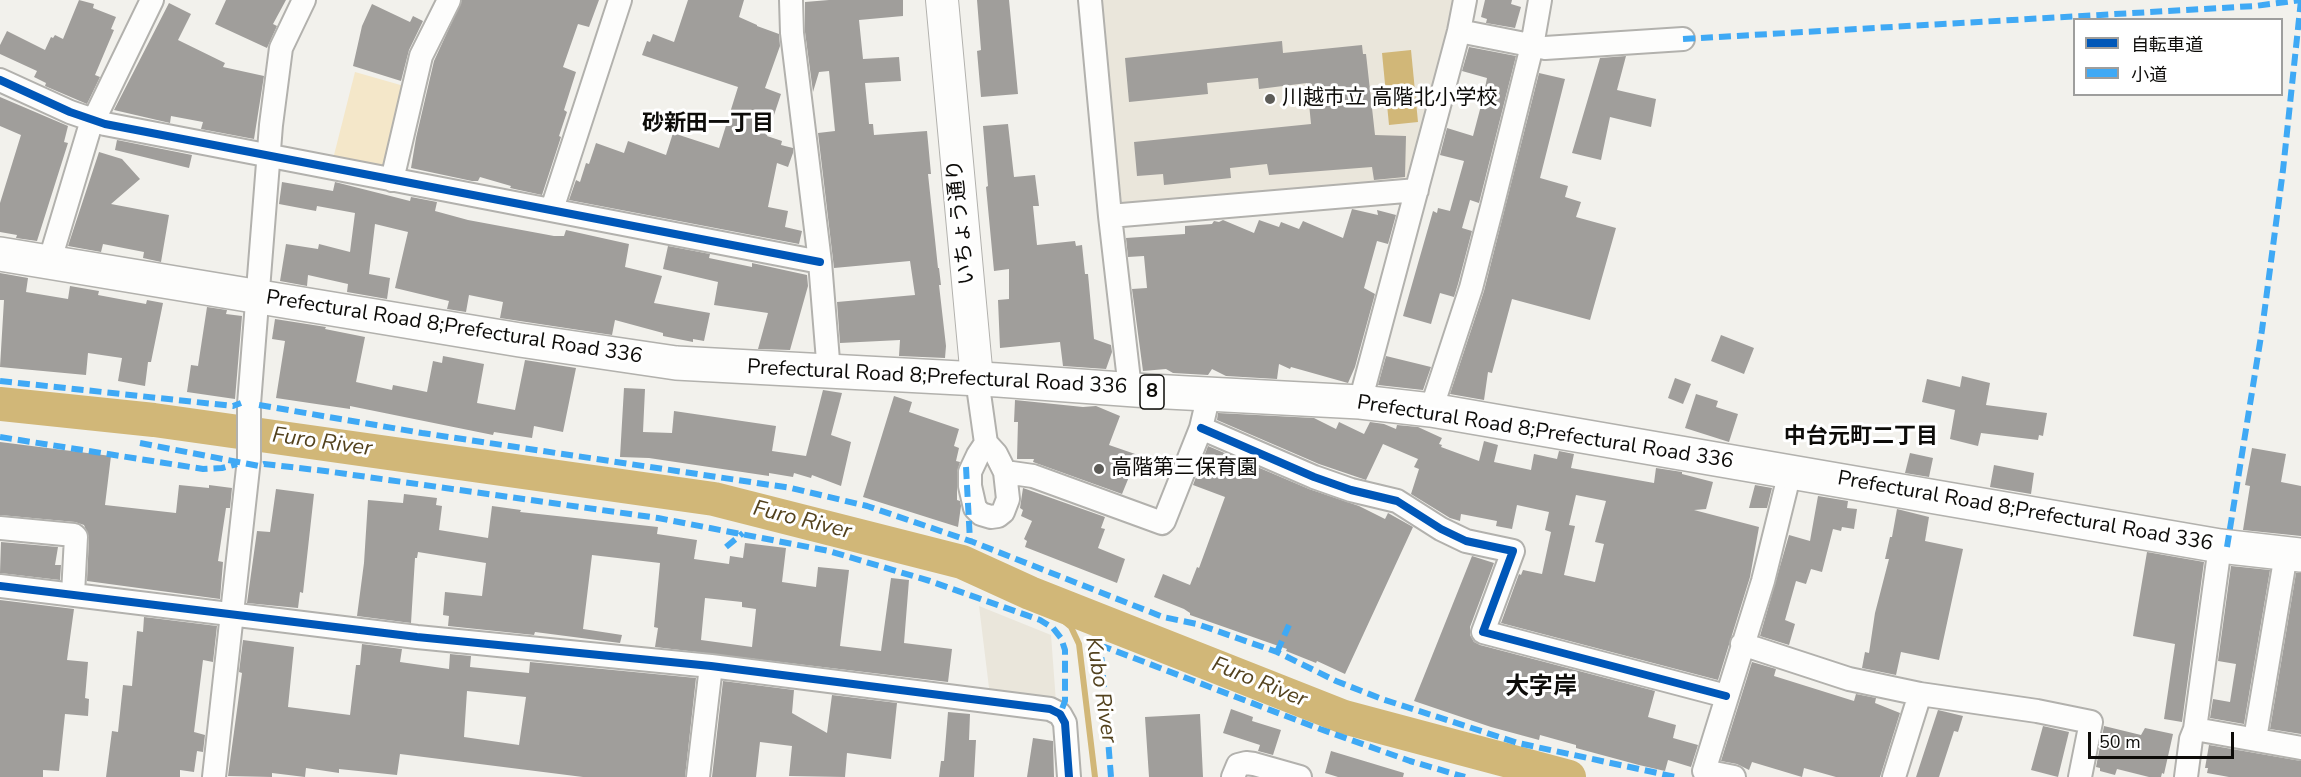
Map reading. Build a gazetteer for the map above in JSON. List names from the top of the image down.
{
  "streets": {
    "main road": ["Prefectural Road 8;Prefectural Road 336", "8"],
    "street": ["いちょう通り"]
  },
  "crossings": [
    ["いちょう通り", "Prefectural Road 8;Prefectural Road 336"]
  ],
  "districts": ["砂新田一丁目", "中台元町二丁目", "大字岸"],
  "water": ["Furo River", "Kubo River"],
  "places": ["川越市立 高階北小学校", "高階第三保育園"],
  "legend": ["自転車道", "小道"],
  "scale_bar": "50 m"
}
